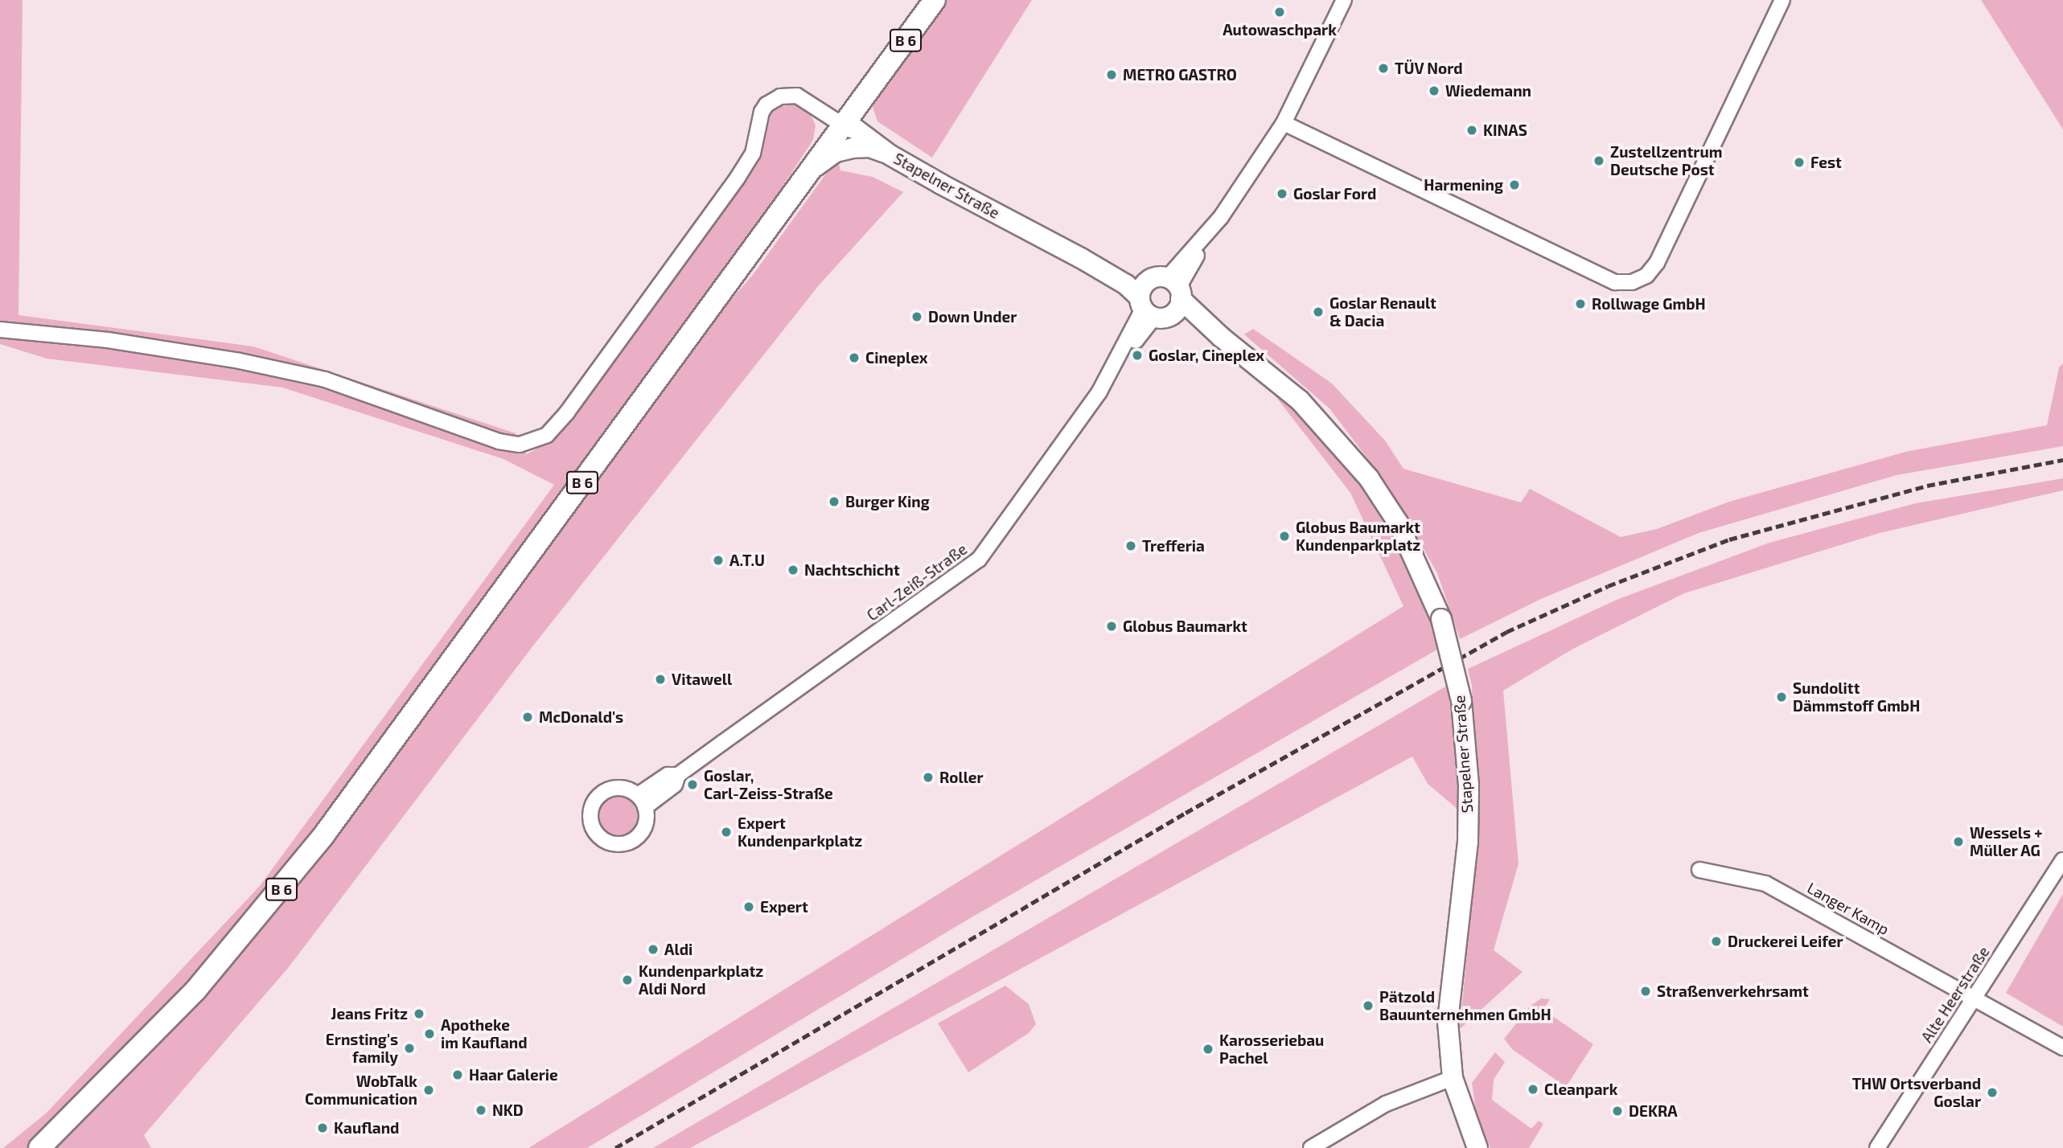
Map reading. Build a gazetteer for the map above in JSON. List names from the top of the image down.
{
  "streets": {
    "main road": ["B 6"],
    "street": [
      "Stapelner Straße",
      "Carl-Zeiß-Straße",
      "Langer Kamp",
      "Alte Heerstraße"
    ]
  },
  "crossings": [
    ["B 6", "Stapelner Straße"],
    ["Stapelner Straße", "Carl-Zeiß-Straße"],
    ["Langer Kamp", "Alte Heerstraße"]
  ],
  "places": [
    "Autowaschpark",
    "TÜV Nord",
    "METRO GASTRO",
    "Wiedemann",
    "KINAS",
    "Zustellzentrum Deutsche Post",
    "Fest",
    "Harmening",
    "Goslar Ford",
    "Rollwage GmbH",
    "Goslar Renault & Dacia",
    "Down Under",
    "Goslar, Cineplex",
    "Cineplex",
    "Burger King",
    "Globus Baumarkt Kundenparkplatz",
    "Trefferia",
    "A.T.U",
    "Nachtschicht",
    "Globus Baumarkt",
    "Vitawell",
    "Sundolitt Dämmstoff GmbH",
    "McDonald's",
    "Roller",
    "Goslar, Carl-Zeiss-Straße",
    "Expert Kundenparkplatz",
    "Wessels + Müller AG",
    "Expert",
    "Druckerei Leifer",
    "Aldi",
    "Kundenparkplatz Aldi Nord",
    "Straßenverkehrsamt",
    "Pätzold Bauunternehmen GmbH",
    "Jeans Fritz",
    "Apotheke im Kaufland",
    "Ernsting's family",
    "Karosseriebau Pachel",
    "Haar Galerie",
    "Cleanpark",
    "WobTalk Communication",
    "THW Ortsverband Goslar",
    "NKD",
    "DEKRA",
    "Kaufland"
  ]
}
